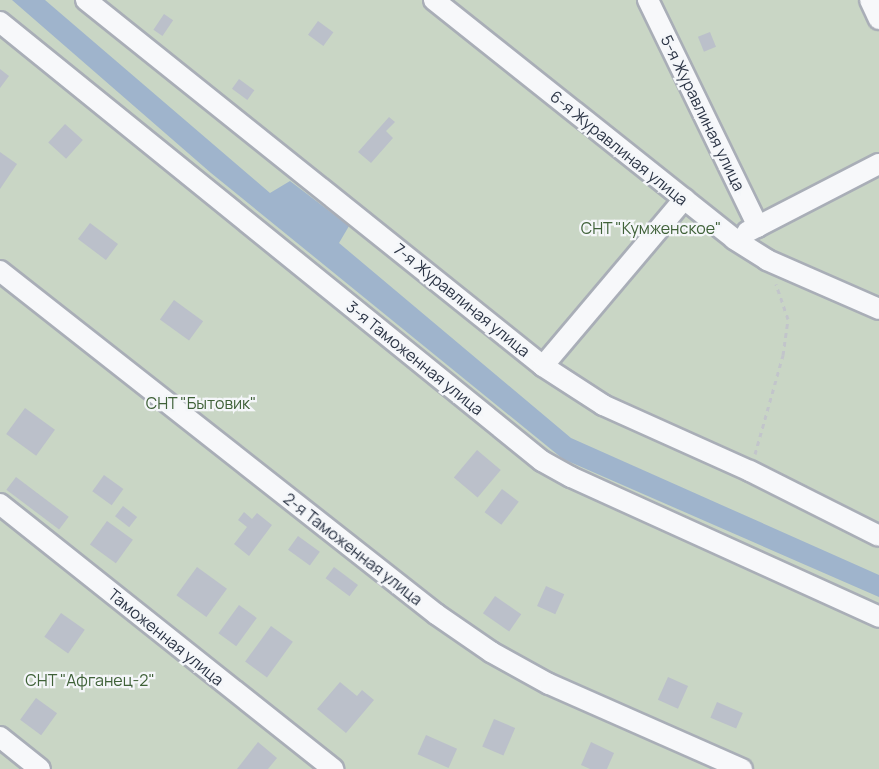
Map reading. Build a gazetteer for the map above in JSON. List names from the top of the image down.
{
  "streets": {
    "street": [
      "5-я Журавлиная улица",
      "6-я Журавлиная улица",
      "7-я Журавлиная улица",
      "3-я Таможенная улица",
      "2-я Таможенная улица",
      "Таможенная улица"
    ]
  },
  "parks": ["СНТ \"Кумженское\"", "СНТ \"Бытовик\"", "СНТ \"Афганец-2\""]
}
